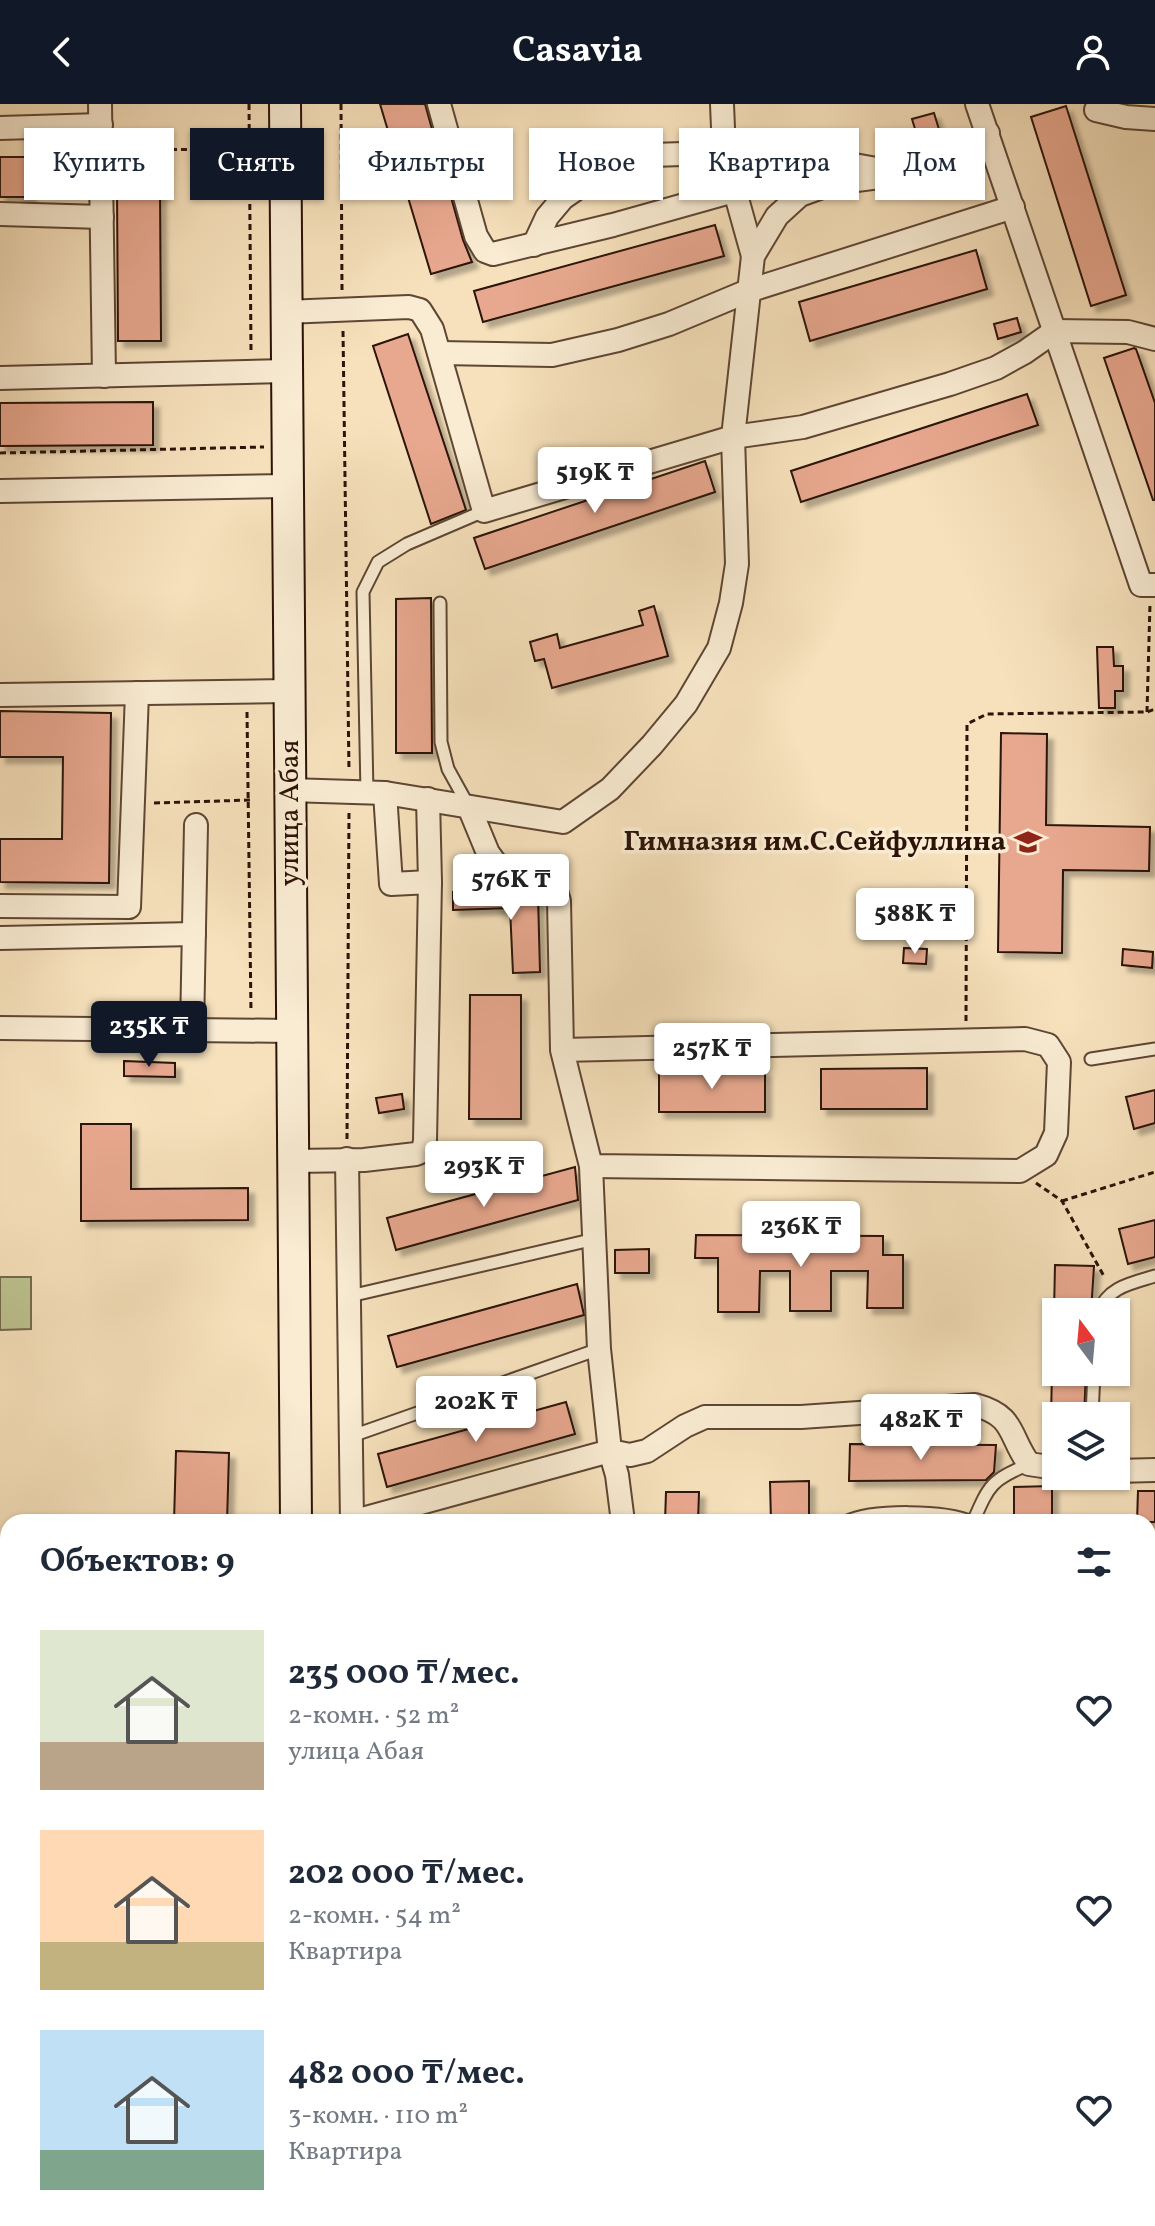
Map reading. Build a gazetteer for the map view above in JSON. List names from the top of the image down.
{
  "streets": {
    "street": ["улица Абая"]
  },
  "places": {
    "school or university": ["Гимназия им.С.Сейфуллина"]
  },
  "north": "top",
  "page": {
    "header": "Casavia",
    "chip": [
      "Купить",
      "Снять",
      "Фильтры",
      "Новое",
      "Квартира",
      "Дом"
    ],
    "price": [
      "519K ₸",
      "576K ₸",
      "588K ₸",
      "235K ₸",
      "257K ₸",
      "293K ₸",
      "236K ₸",
      "202K ₸",
      "482K ₸"
    ],
    "heading": "Объектов: 9",
    "list": [
      {
        "name": "235 000 ₸/мес.",
        "note": "2-комн. · 52 m² · улица Абая"
      },
      {
        "name": "202 000 ₸/мес.",
        "note": "2-комн. · 54 m² · Квартира"
      },
      {
        "name": "482 000 ₸/мес.",
        "note": "3-комн. · 110 m² · Квартира"
      }
    ]
  }
}
